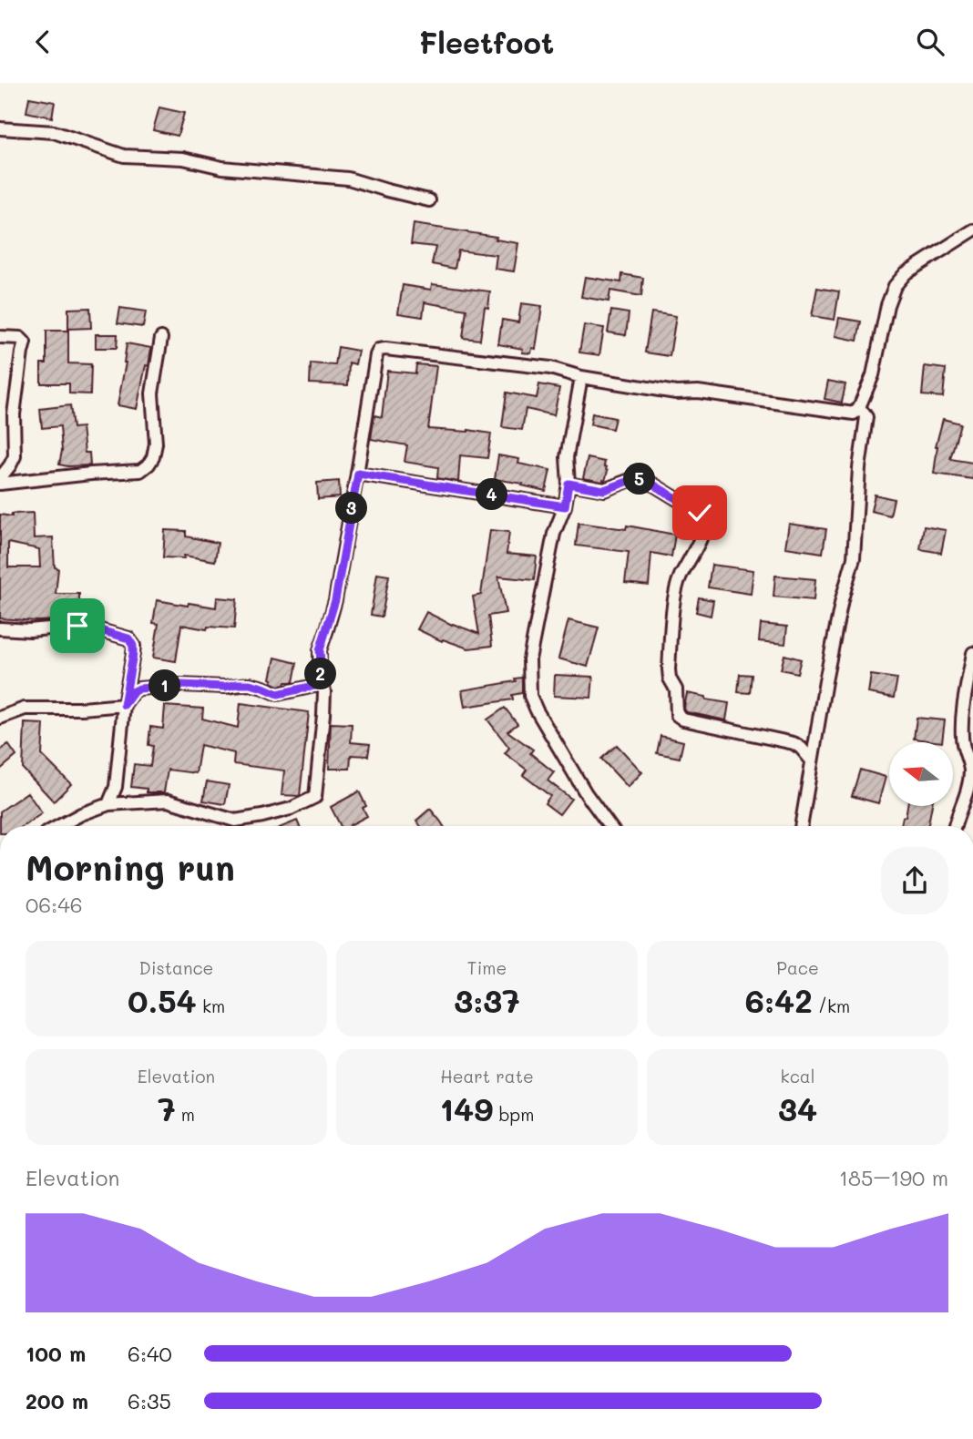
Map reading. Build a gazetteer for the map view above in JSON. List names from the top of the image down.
{
  "north": "left",
  "page": {
    "header": "Fleetfoot",
    "pins": [
      "5",
      "4",
      "3",
      "2",
      "1"
    ],
    "heading": ["Morning run", "06:46"],
    "stats": [
      ["Distance", "0.54 km"],
      ["Time", "3:37"],
      ["Pace", "6:42 /km"],
      ["Elevation", "7 m"],
      ["Heart rate", "149 bpm"],
      ["kcal", "34"]
    ],
    "chart": ["Elevation", "185–190 m"],
    "list": [
      {
        "name": "100 m",
        "note": "6:40"
      },
      {
        "name": "200 m",
        "note": "6:35"
      }
    ]
  }
}
